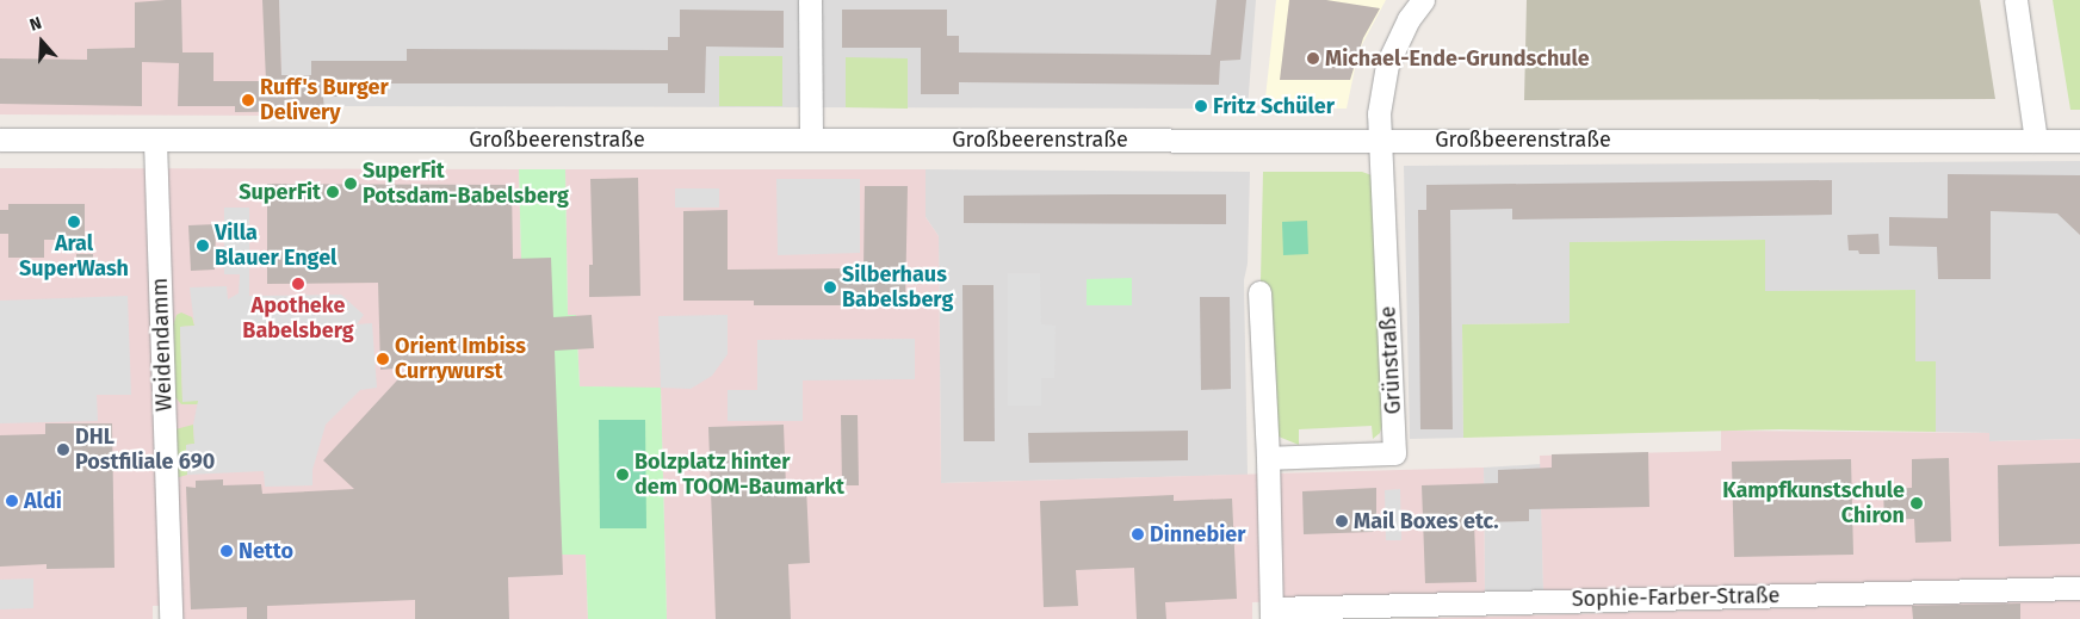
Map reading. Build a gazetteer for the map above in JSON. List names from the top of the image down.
{
  "streets": {
    "street": [
      "Großbeerenstraße",
      "Weidendamm",
      "Grünstraße",
      "Sophie-Farber-Straße"
    ]
  },
  "crossings": [
    ["Großbeerenstraße", "Weidendamm"],
    ["Großbeerenstraße", "Grünstraße"]
  ],
  "places": [
    "Michael-Ende-Grundschule",
    "Ruff's Burger Delivery",
    "Fritz Schüler",
    "SuperFit Potsdam-Babelsberg",
    "SuperFit",
    "Aral SuperWash",
    "Villa Blauer Engel",
    "Apotheke Babelsberg",
    "Silberhaus Babelsberg",
    "Orient Imbiss Currywurst",
    "DHL Postfiliale 690",
    "Bolzplatz hinter dem TOOM-Baumarkt",
    "Aldi",
    "Kampfkunstschule Chiron",
    "Mail Boxes etc.",
    "Dinnebier",
    "Netto"
  ],
  "north": "top"
}
